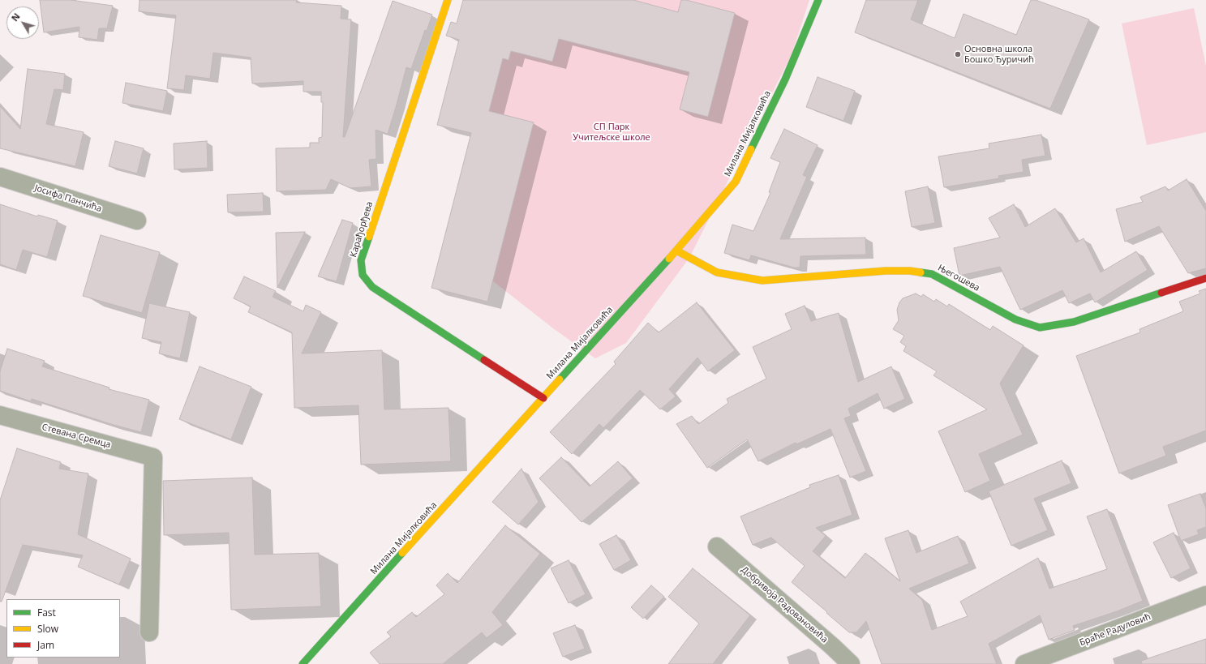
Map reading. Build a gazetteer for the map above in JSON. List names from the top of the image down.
{
  "streets": {
    "street": [
      "Милана Мијалковића",
      "Јосифа Панчића",
      "Карађорђева",
      "Његошева",
      "Стевана Сремца",
      "Добривоја Радовановића",
      "Браће Радуловић"
    ]
  },
  "crossings": [
    ["Милана Мијалковића", "Карађорђева"],
    ["Милана Мијалковића", "Његошева"]
  ],
  "parks": ["СП Парк Учитељске школе"],
  "places": ["Основна школа Бошко Ђуричић"],
  "legend": ["Fast", "Slow", "Jam"],
  "north": "top left"
}
